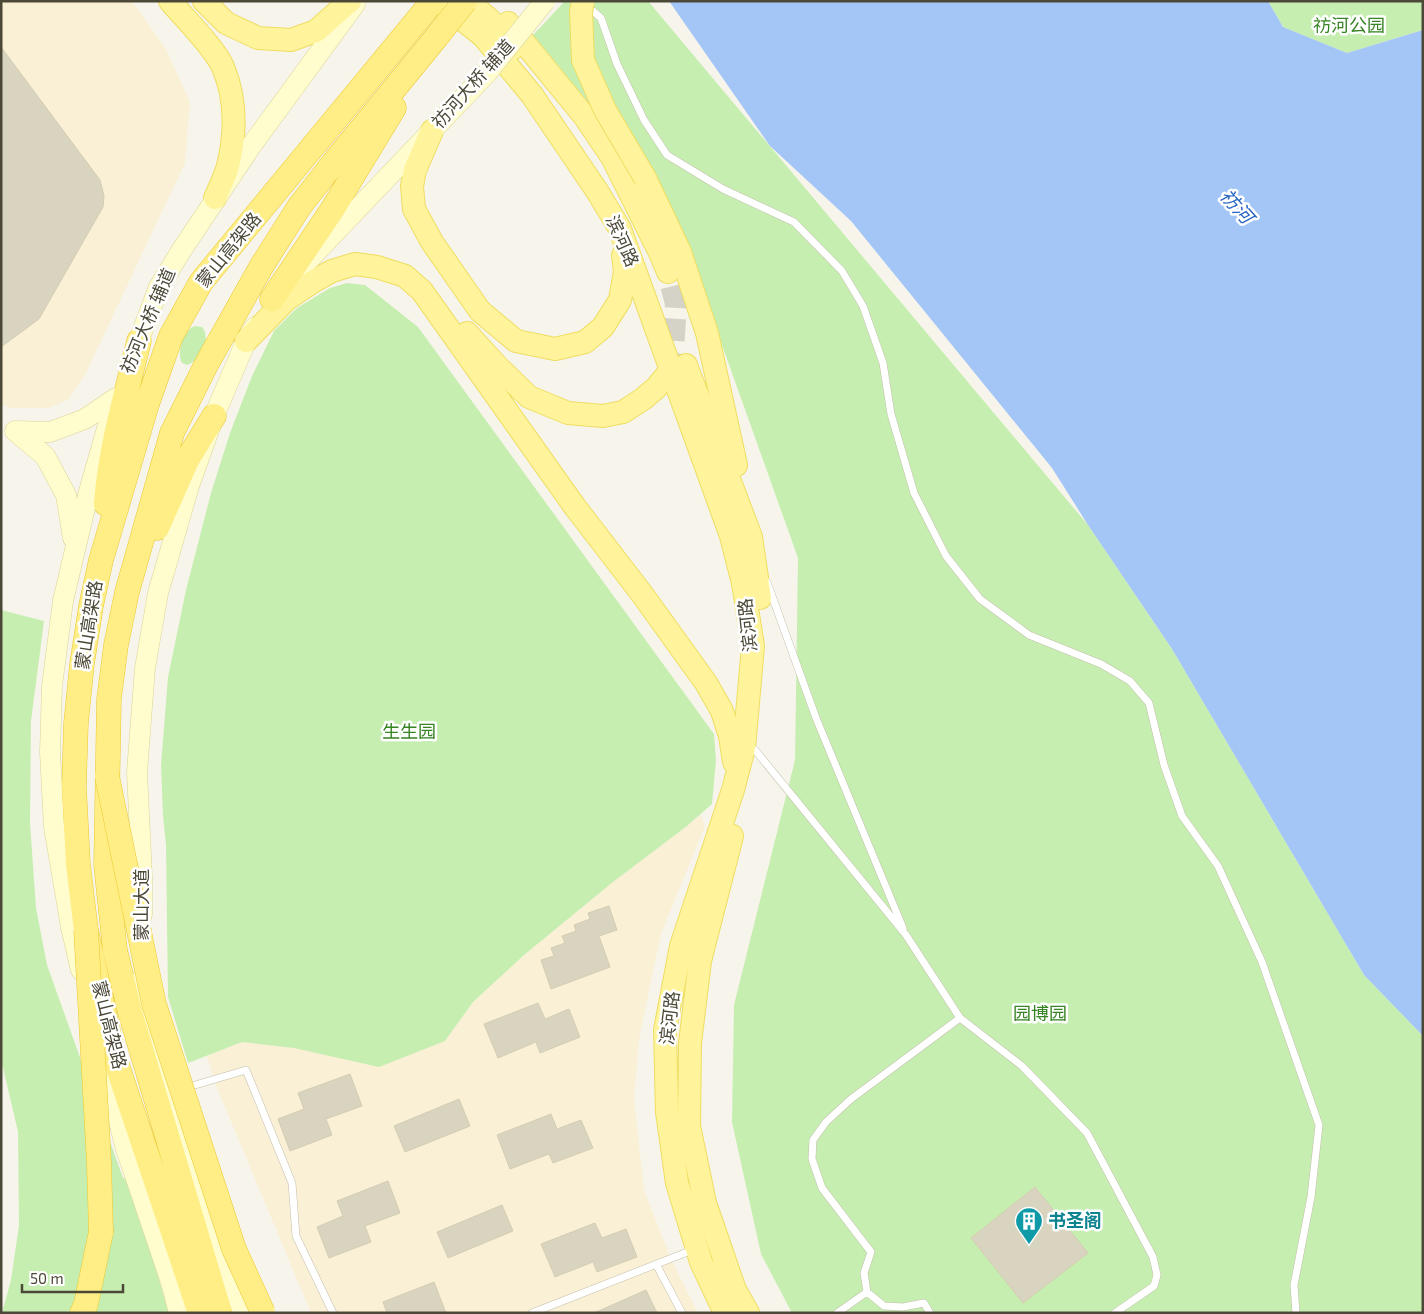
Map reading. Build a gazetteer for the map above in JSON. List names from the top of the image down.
{
  "streets": {
    "highway": ["蒙山高架路"],
    "main road": ["祊河大桥 辅道", "滨河路", "蒙山大道"]
  },
  "crossings": [
    ["祊河大桥 辅道", "蒙山大道"]
  ],
  "water": ["祊河"],
  "parks": ["祊河公园", "生生园", "园博园"],
  "places": {
    "building": ["书圣阁"]
  },
  "scale_bar": "50 m"
}
